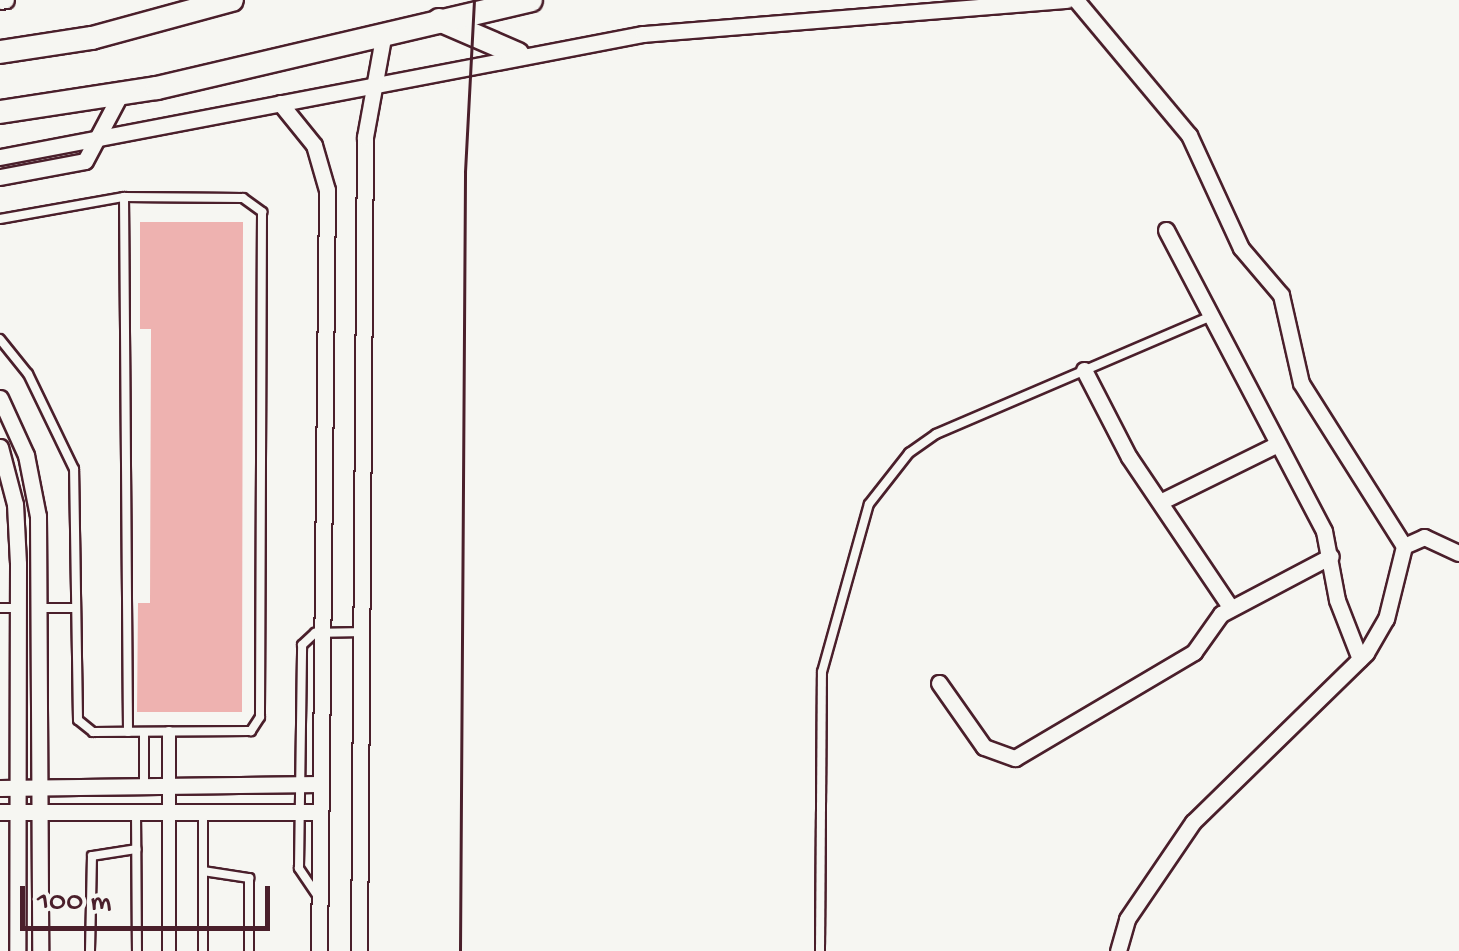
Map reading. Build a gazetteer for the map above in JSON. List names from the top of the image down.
{
  "scale_bar": "100 m"
}
